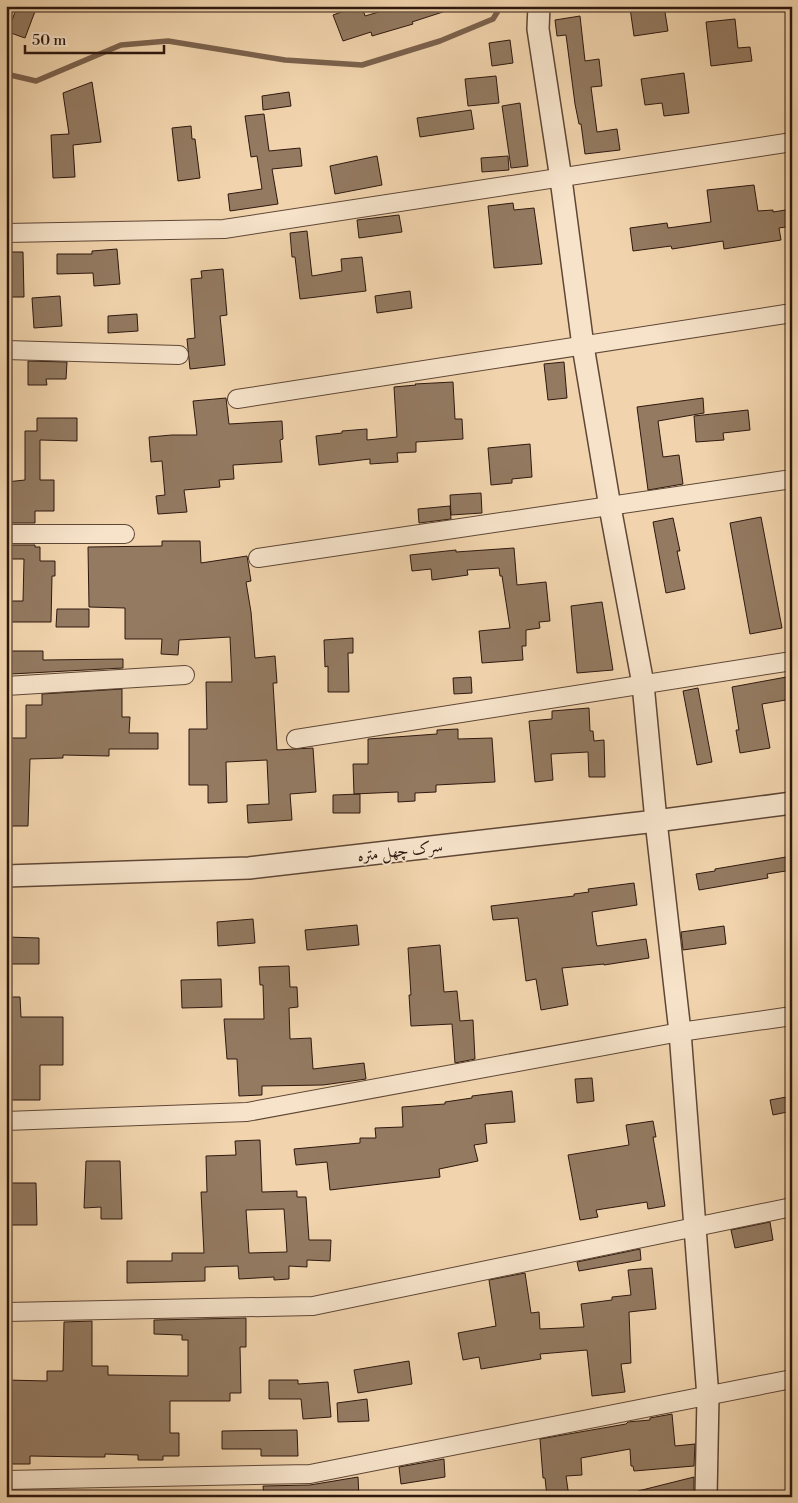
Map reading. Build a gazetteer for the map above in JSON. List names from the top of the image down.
{
  "streets": {
    "street": ["سرک چهل متره"]
  },
  "scale_bar": "50 m"
}
